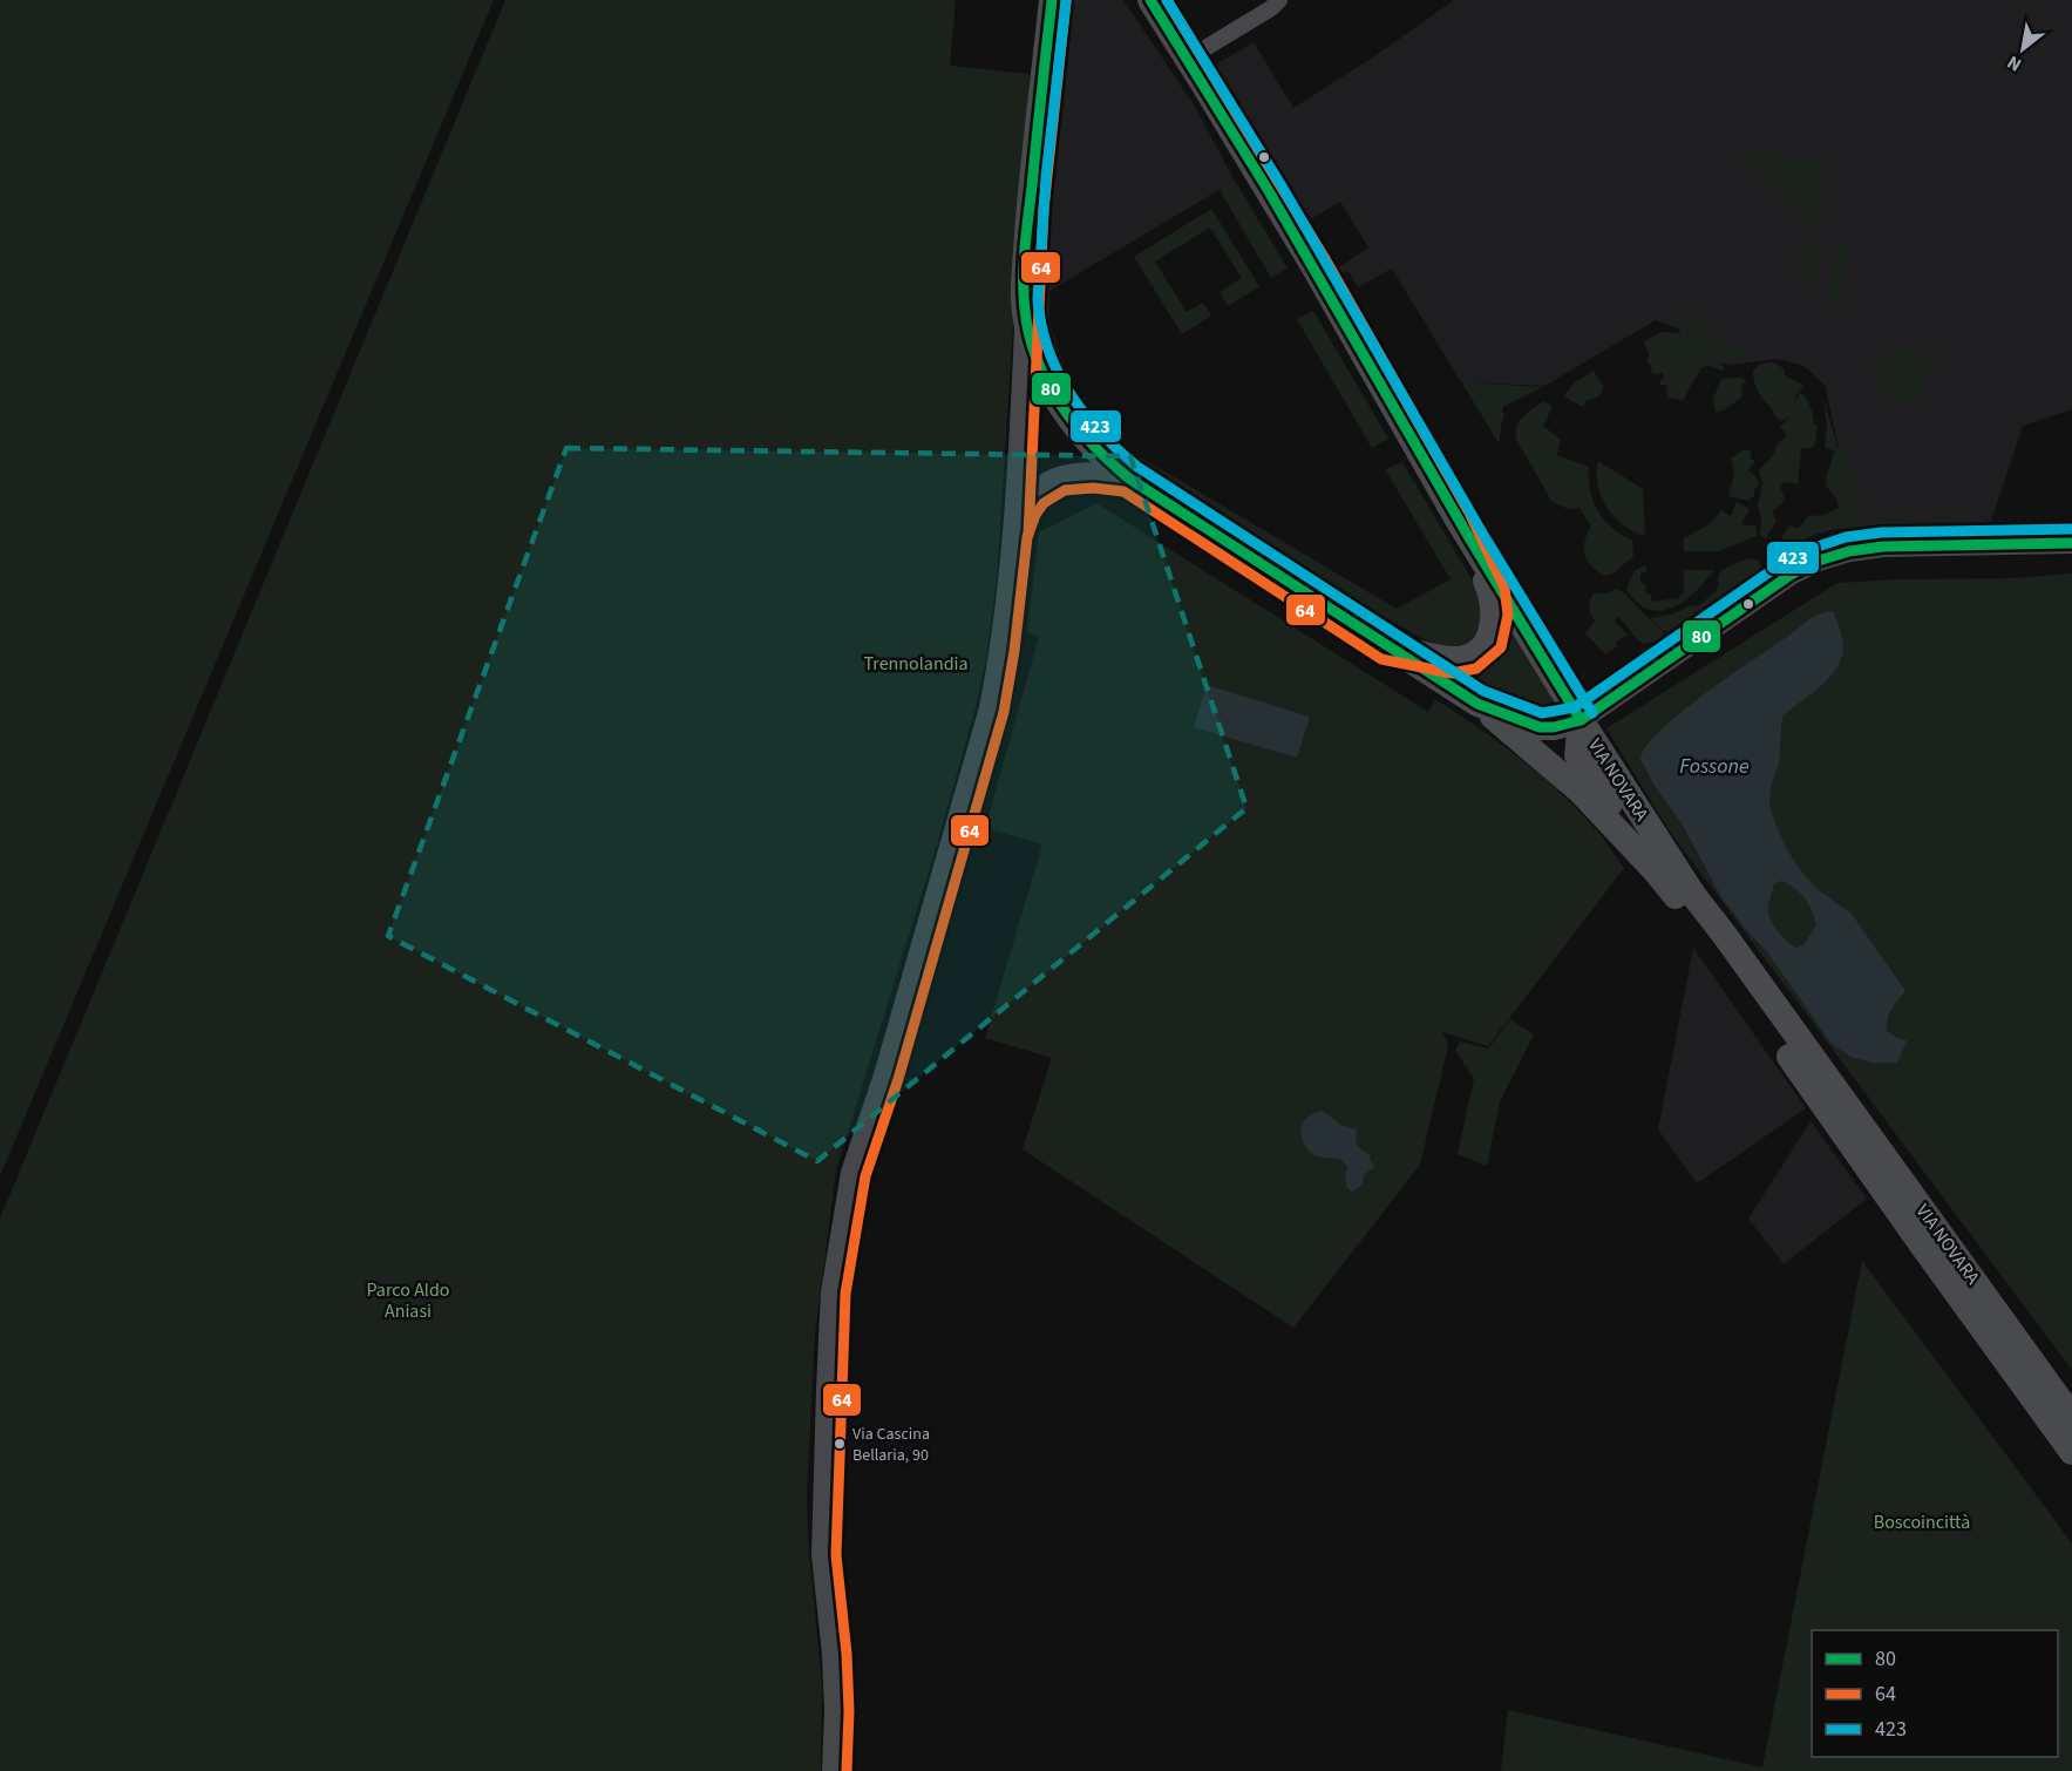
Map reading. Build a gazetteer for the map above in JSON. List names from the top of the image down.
{
  "streets": {
    "main road": ["VIA NOVARA"]
  },
  "water": ["Fossone"],
  "parks": ["Trennolandia", "Parco Aldo Aniasi", "Boscoincittà"],
  "places": ["Via Cascina Bellaria, 90"],
  "lines": ["transit line 80", "transit line 64", "transit line 423"],
  "legend": ["80", "64", "423"],
  "north": "bottom left"
}
